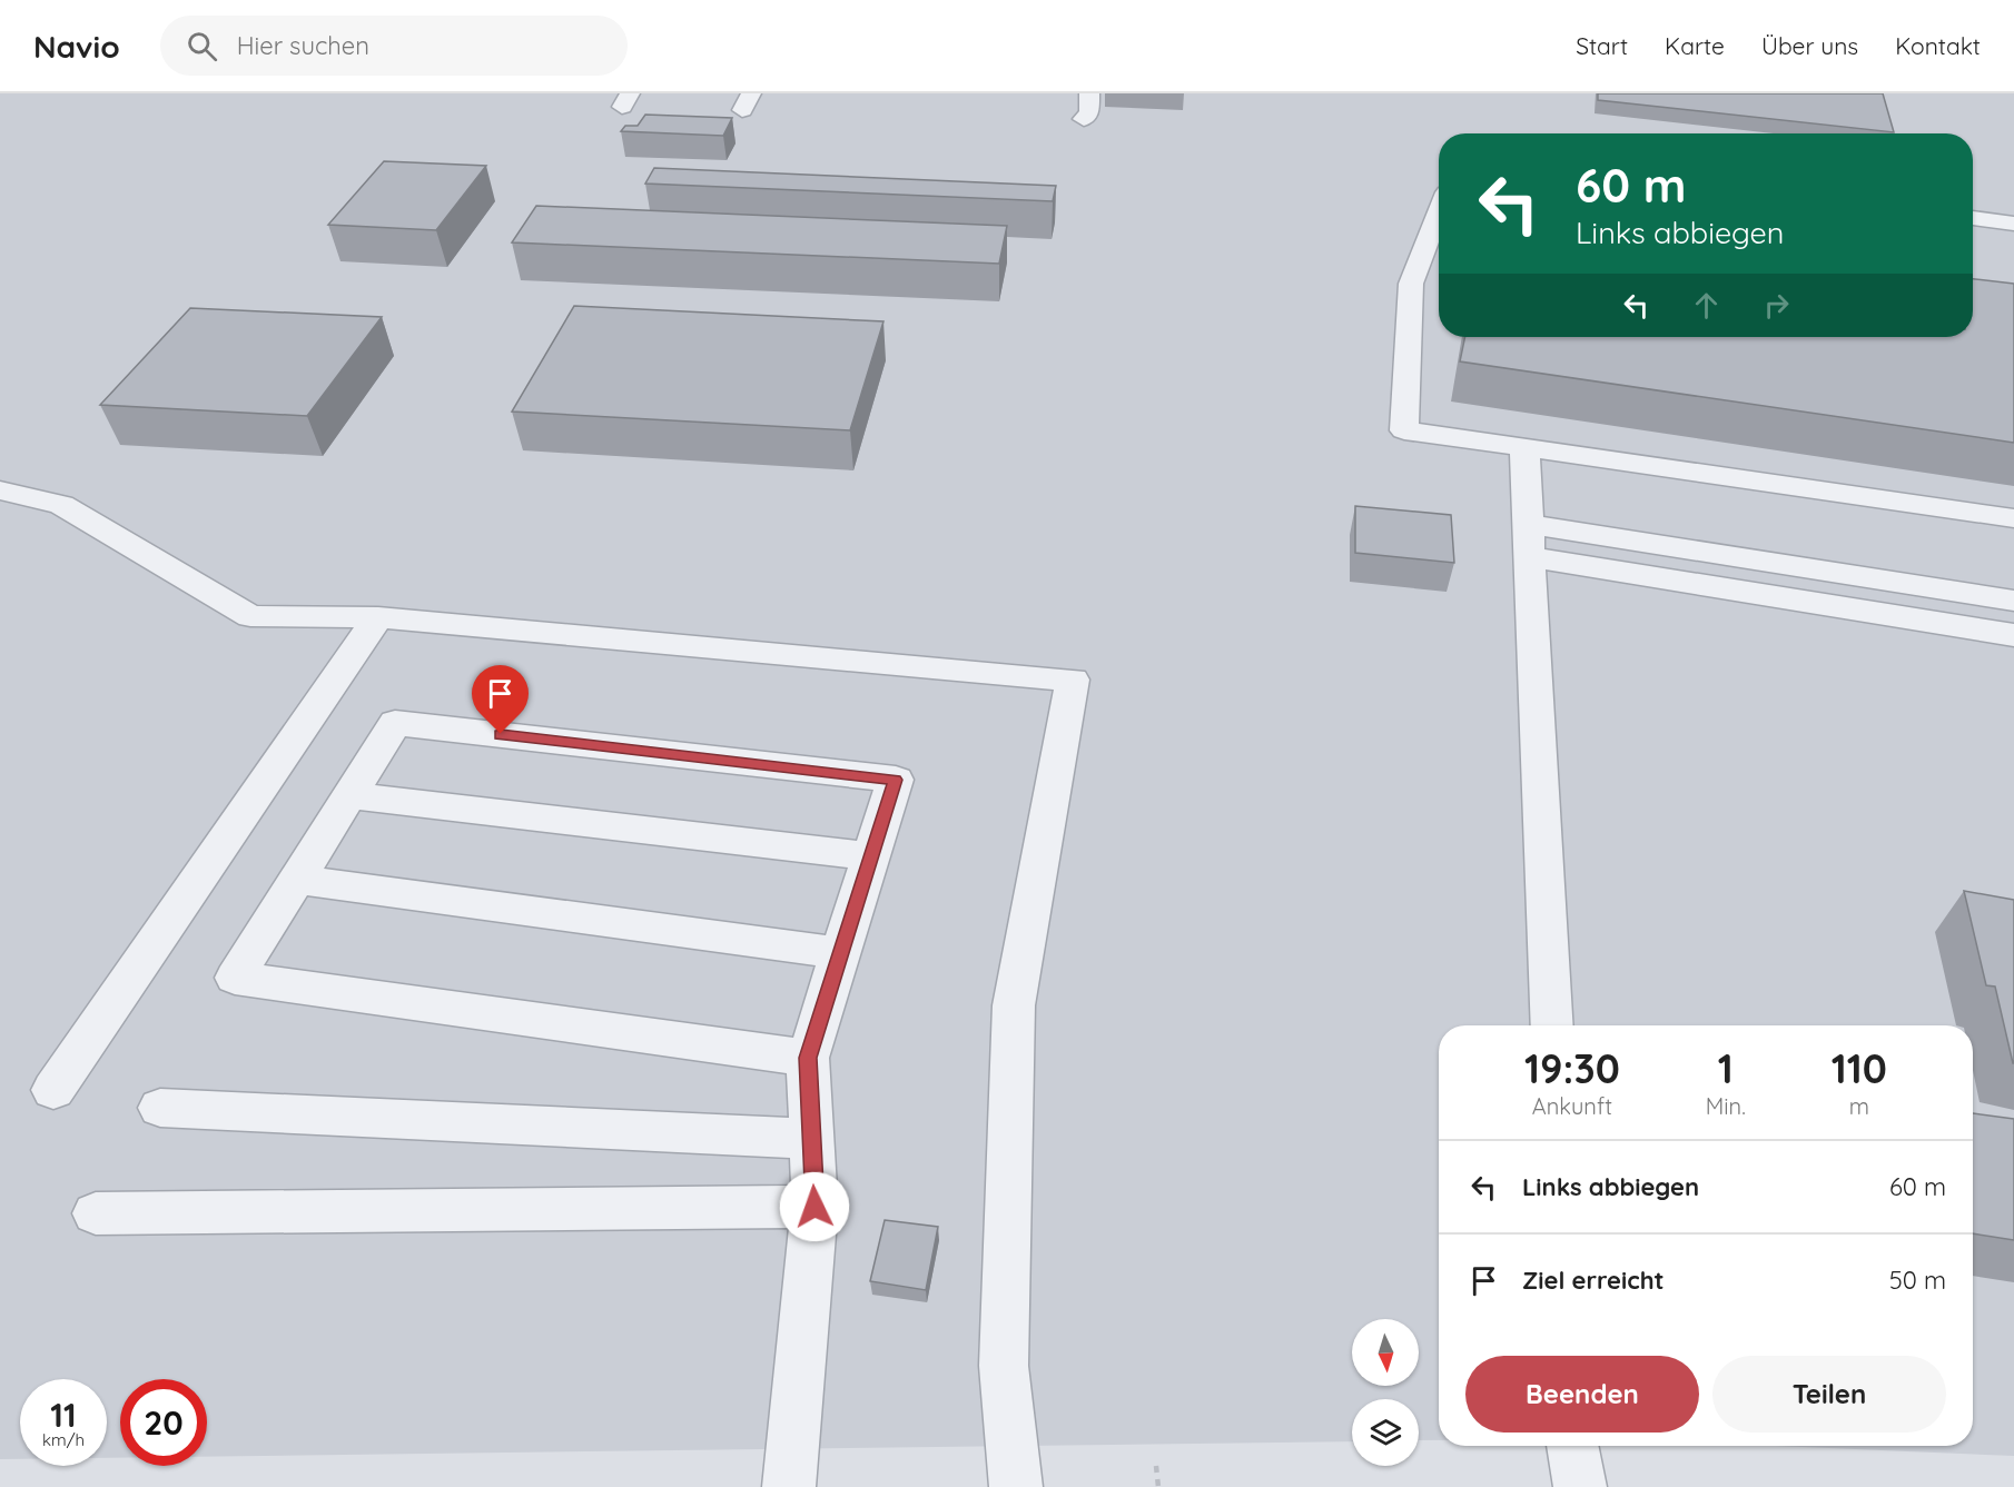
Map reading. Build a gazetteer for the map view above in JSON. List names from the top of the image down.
{
  "north": "bottom",
  "page": {
    "header": "Navio",
    "search": "Hier suchen",
    "nav": [
      "Start",
      "Karte",
      "Über uns",
      "Kontakt"
    ],
    "turn": ["60 m", "Links abbiegen"],
    "eta": [
      "19:30",
      "Ankunft",
      "1",
      "Min.",
      "110",
      "m"
    ],
    "list": [
      {
        "name": "Links abbiegen",
        "value": "60 m"
      },
      {
        "name": "Ziel erreicht",
        "value": "50 m"
      }
    ],
    "buttons": ["Beenden", "Teilen"],
    "speed": "11 km/h",
    "limit": "20"
  }
}
